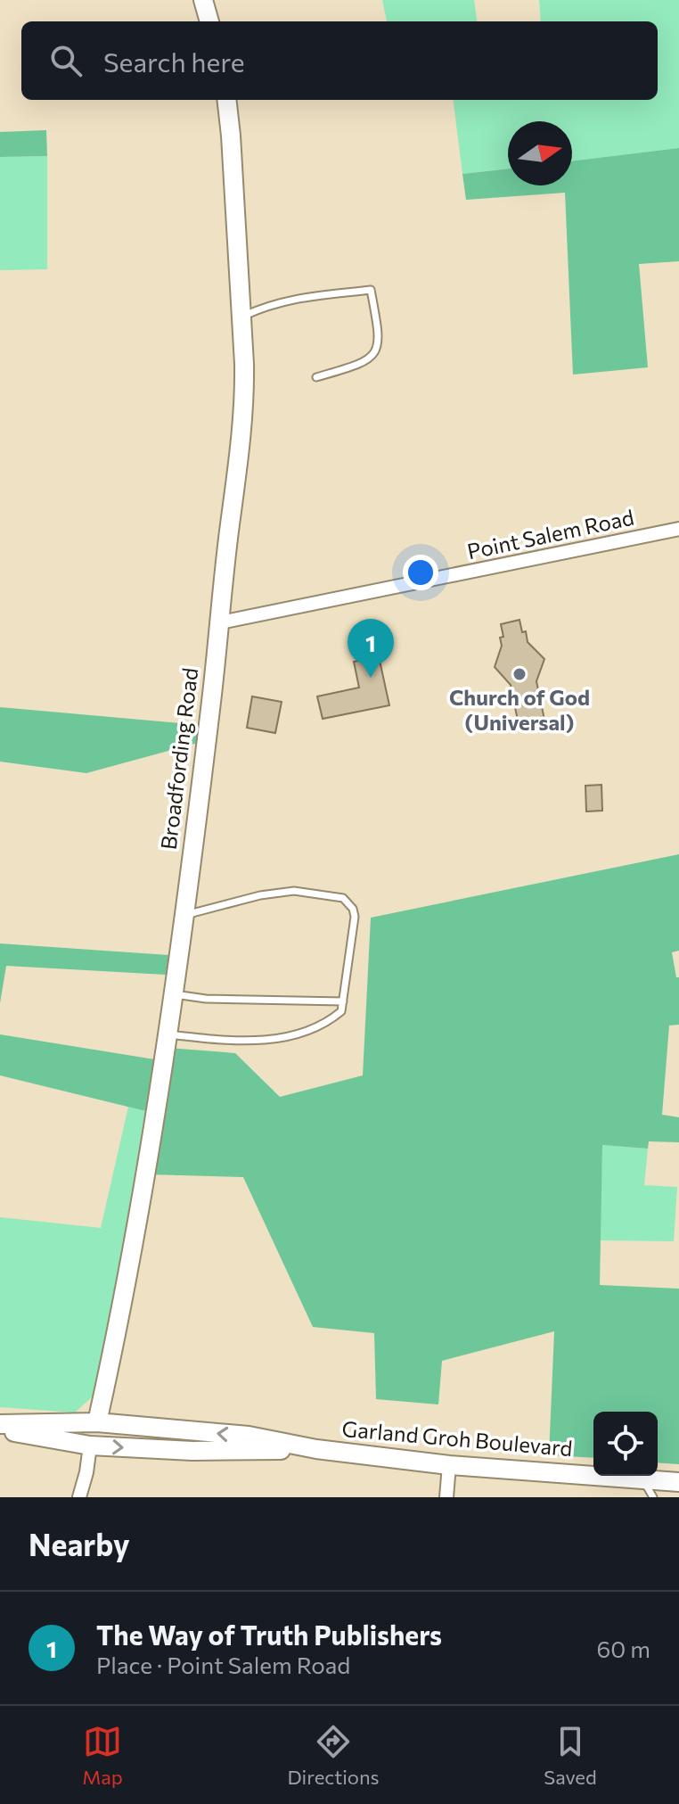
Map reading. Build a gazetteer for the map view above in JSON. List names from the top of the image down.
{
  "streets": {
    "street": ["Point Salem Road", "Broadfording Road", "Garland Groh Boulevard"]
  },
  "crossings": [
    ["Point Salem Road", "Broadfording Road"],
    ["Broadfording Road", "Garland Groh Boulevard"]
  ],
  "places": ["Church of God (Universal)"],
  "north": "right",
  "page": {
    "search": "Search here",
    "pins": "1",
    "heading": "Nearby",
    "list": [
      {
        "mark": "1",
        "name": "The Way of Truth Publishers",
        "note": "Place · Point Salem Road",
        "value": "60 m"
      }
    ],
    "nav": ["Map", "Directions", "Saved"]
  }
}
